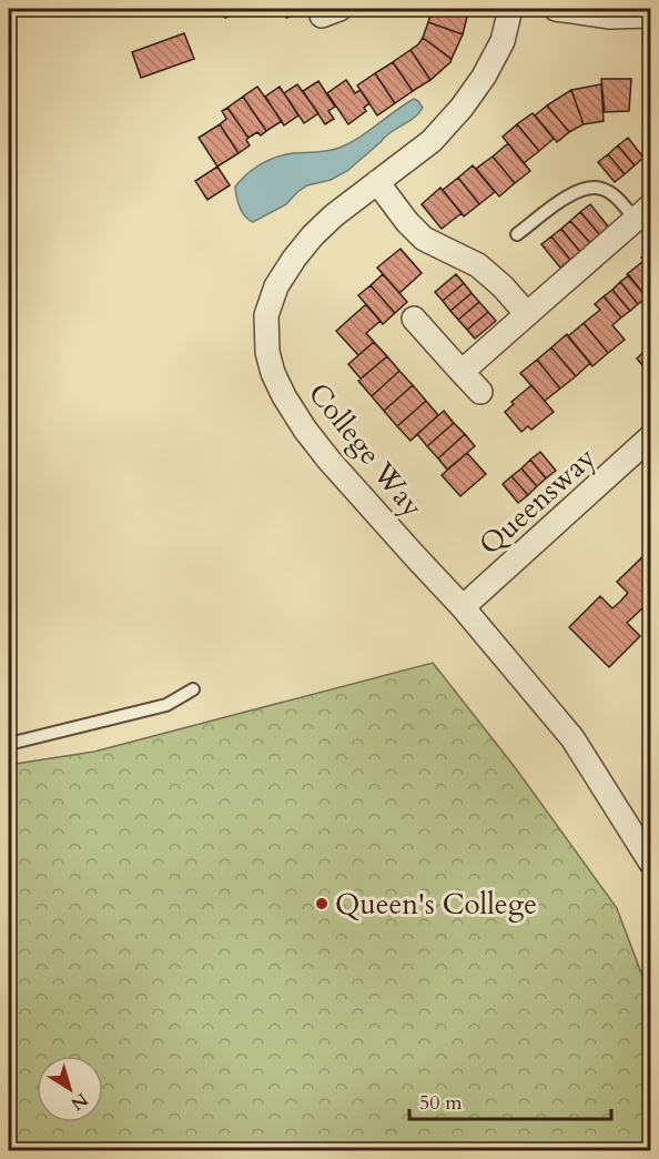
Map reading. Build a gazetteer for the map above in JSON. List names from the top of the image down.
{
  "streets": {
    "street": ["College Way", "Queensway"]
  },
  "crossings": [
    ["College Way", "Queensway"]
  ],
  "places": ["Queen's College"],
  "scale_bar": "50 m",
  "north": "bottom right"
}
